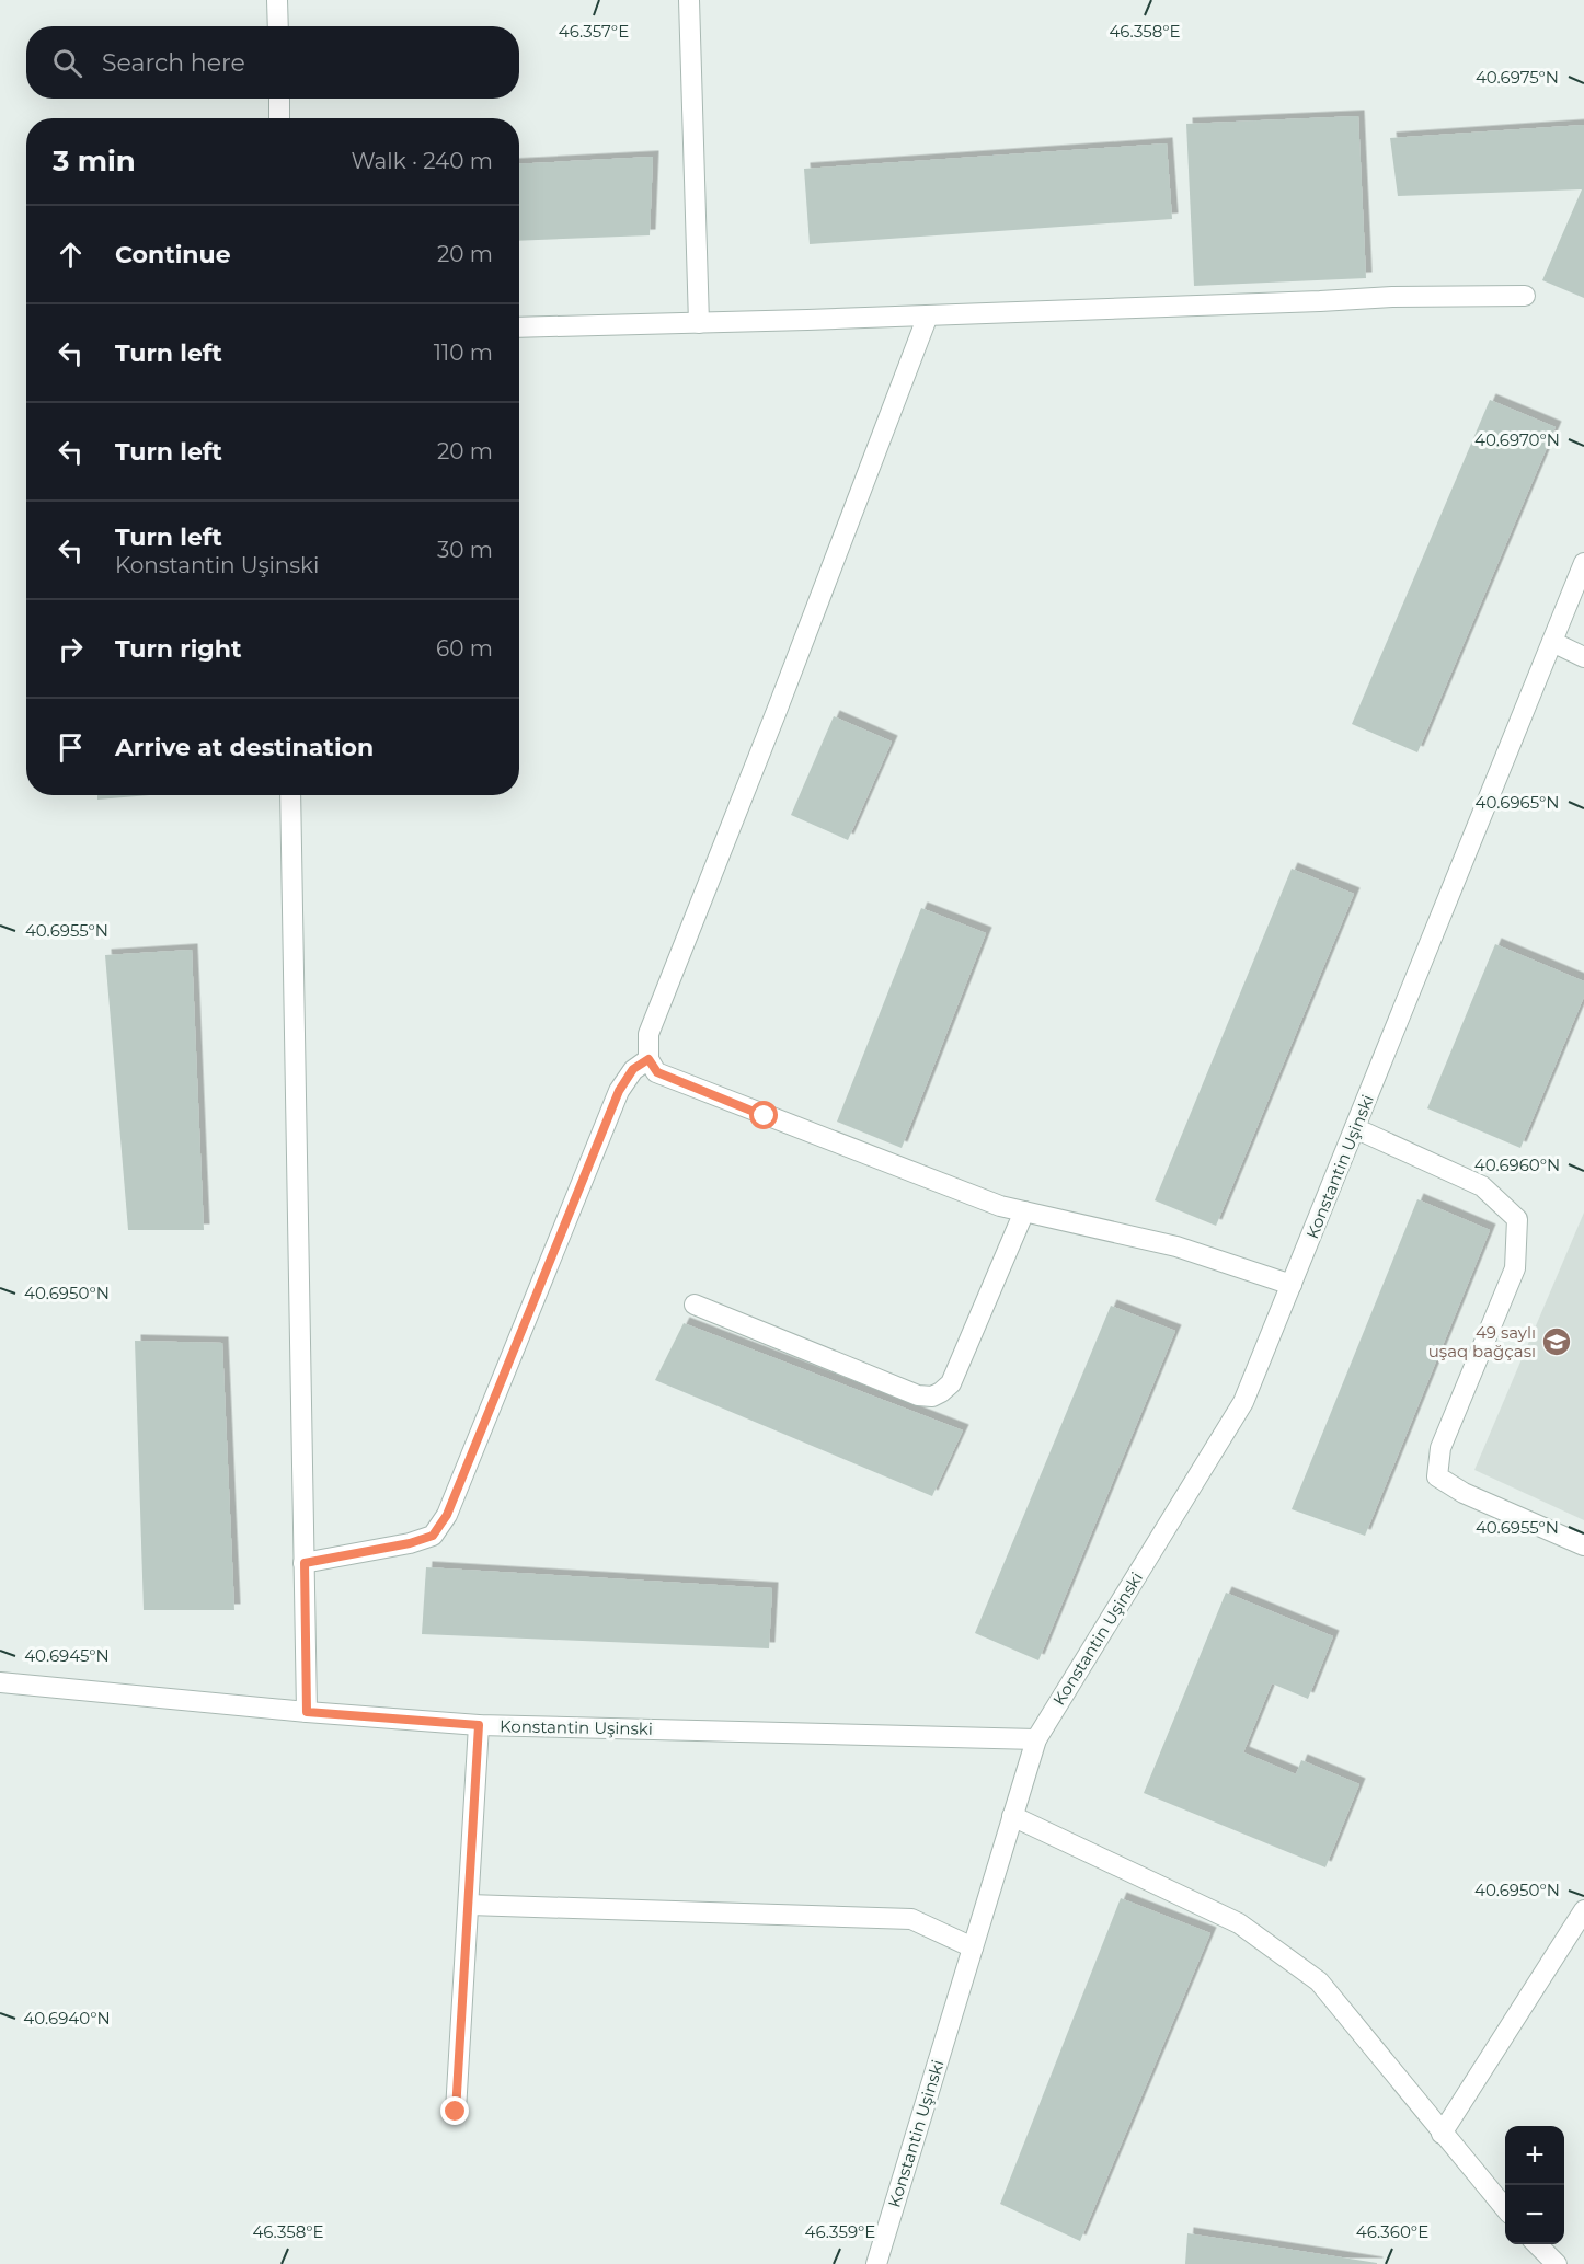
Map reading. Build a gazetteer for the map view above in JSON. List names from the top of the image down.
{
  "streets": {
    "street": ["Konstantin Uşinski"]
  },
  "places": {
    "school or university": ["49 saylı uşaq bağçası"]
  },
  "page": {
    "search": "Search here",
    "heading": ["3 min", "Walk · 240 m"],
    "list": [
      ["Continue", "20 m"],
      ["Turn left", "110 m"],
      ["Turn left", "20 m"],
      ["Turn left", "Konstantin Uşinski", "30 m"],
      ["Turn right", "60 m"],
      "Arrive at destination"
    ],
    "map_buttons": ["+", "−"]
  },
  "coordinates": [
    "46.357°E",
    "46.358°E",
    "40.6975°N",
    "40.6970°N",
    "40.6965°N",
    "40.6955°N",
    "40.6960°N",
    "40.6950°N",
    "40.6945°N",
    "40.6940°N",
    "46.359°E",
    "46.360°E"
  ]
}
